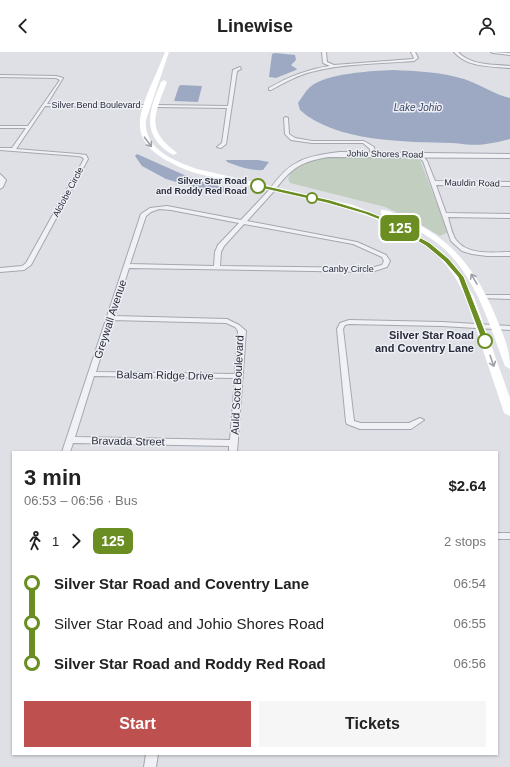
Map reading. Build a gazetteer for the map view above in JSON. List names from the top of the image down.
{
  "streets": {
    "street": [
      "Silver Bend Boulevard",
      "Johio Shores Road",
      "Mauldin Road",
      "Alclobe Circle",
      "Canby Circle",
      "Greywall Avenue",
      "Balsam Ridge Drive",
      "Auld Scot Boulevard",
      "Bravada Street"
    ]
  },
  "crossings": [
    ["Canby Circle", "Greywall Avenue"],
    ["Greywall Avenue", "Balsam Ridge Drive"],
    ["Greywall Avenue", "Auld Scot Boulevard"],
    ["Greywall Avenue", "Bravada Street"],
    ["Balsam Ridge Drive", "Auld Scot Boulevard"],
    ["Auld Scot Boulevard", "Bravada Street"]
  ],
  "water": ["Lake Johio"],
  "places": ["Silver Star Road and Roddy Red Road", "Silver Star Road and Coventry Lane"],
  "lines": ["bus line 125"],
  "page": {
    "header": "Linewise",
    "on_map": "125",
    "heading": ["3 min", "06:53 – 06:56 · Bus", "$2.64"],
    "legs": ["1", "125", "2 stops"],
    "list": [
      {
        "name": "Silver Star Road and Coventry Lane",
        "value": "06:54"
      },
      {
        "name": "Silver Star Road and Johio Shores Road",
        "value": "06:55"
      },
      {
        "name": "Silver Star Road and Roddy Red Road",
        "value": "06:56"
      }
    ],
    "buttons": ["Start", "Tickets"]
  }
}
